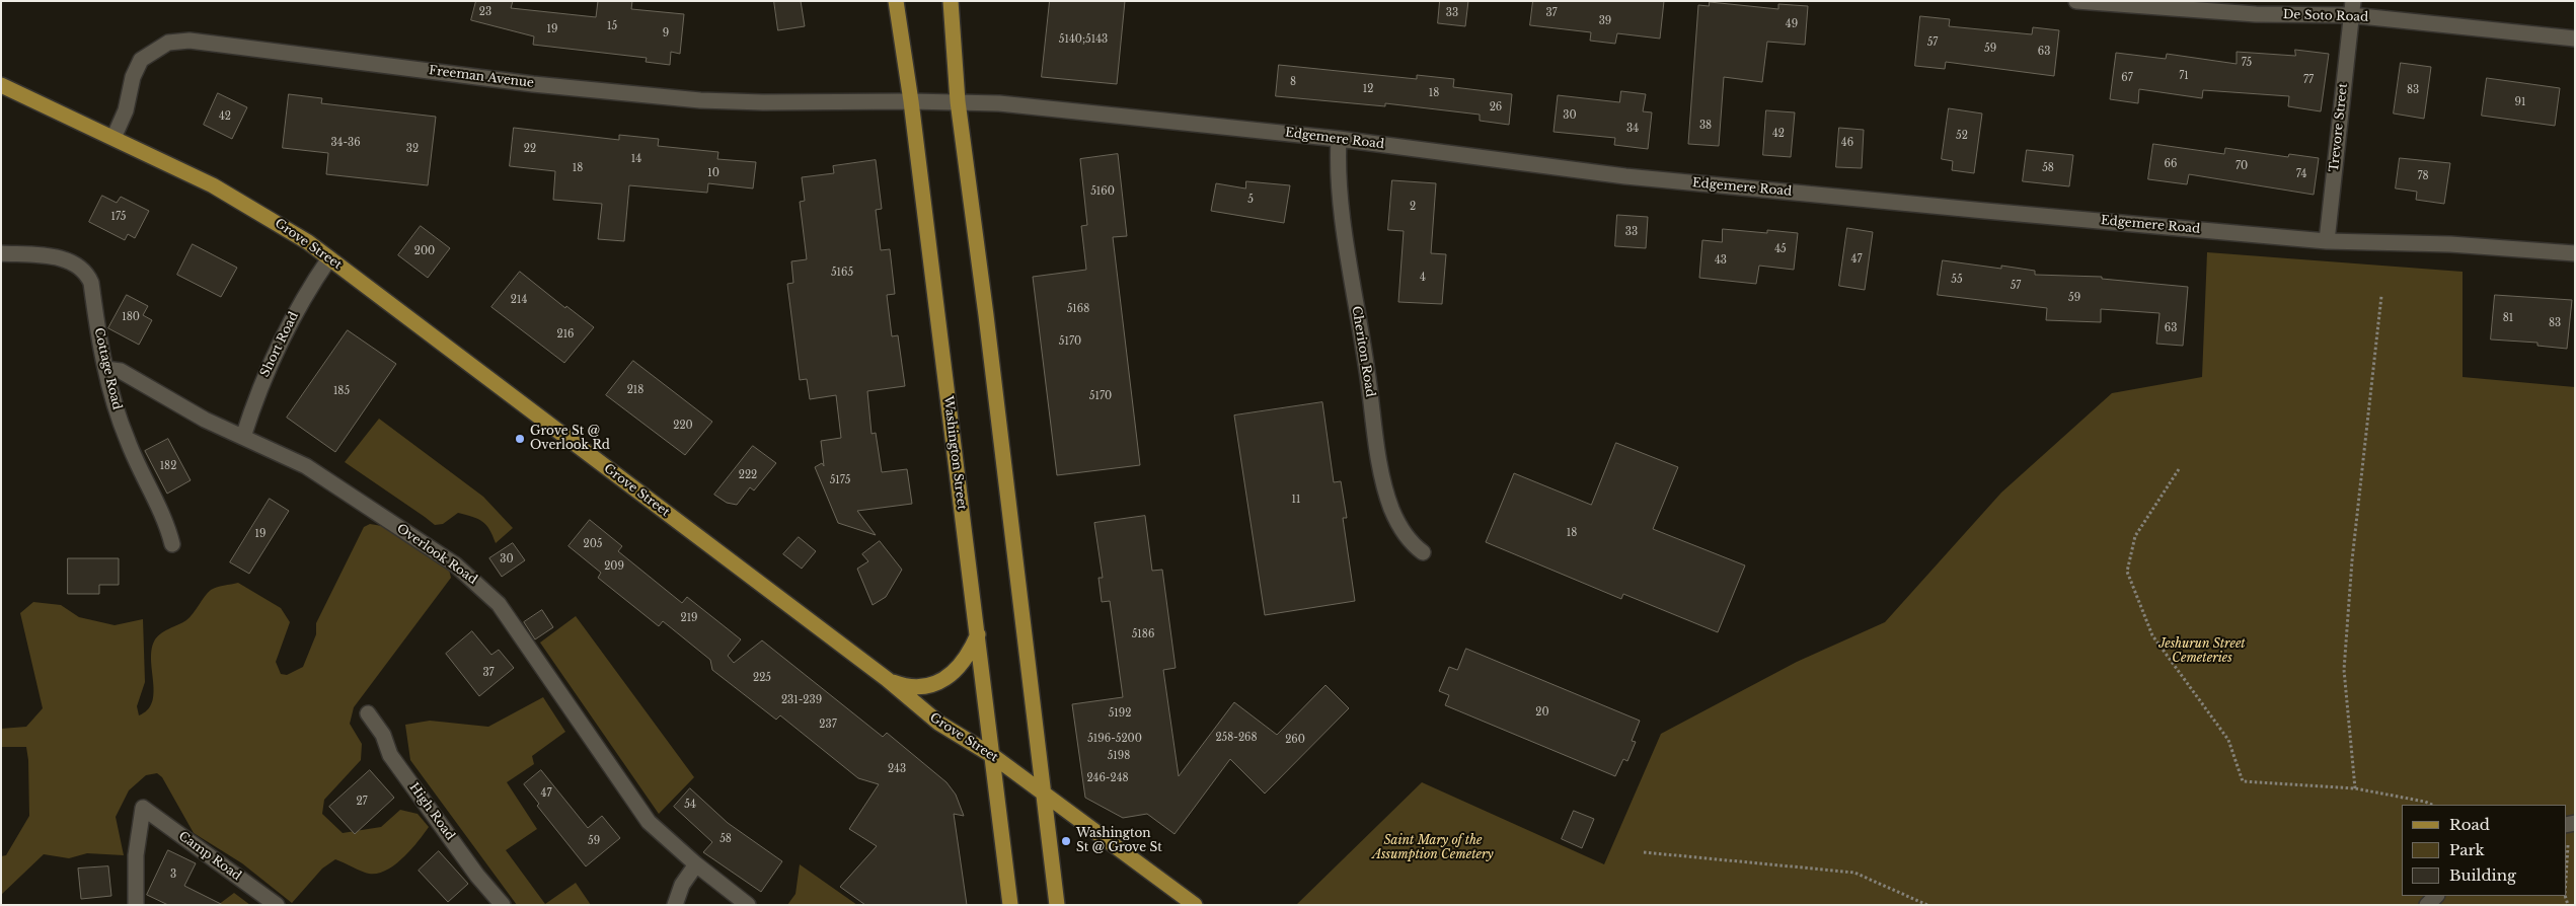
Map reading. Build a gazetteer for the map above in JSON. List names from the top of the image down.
{
  "streets": {
    "main road": ["Grove Street", "Washington Street"],
    "street": [
      "De Soto Road",
      "Freeman Avenue",
      "Trevore Street",
      "Edgemere Road",
      "Short Road",
      "Cheriton Road",
      "Cottage Road",
      "Overlook Road",
      "High Road",
      "Camp Road"
    ]
  },
  "crossings": [
    ["De Soto Road", "Trevore Street"],
    ["Freeman Avenue", "Edgemere Road"],
    ["Freeman Avenue", "Grove Street"],
    ["Freeman Avenue", "Washington Street"],
    ["Trevore Street", "Edgemere Road"],
    ["Edgemere Road", "Cheriton Road"],
    ["Edgemere Road", "Washington Street"],
    ["Grove Street", "Short Road"],
    ["Grove Street", "Washington Street"],
    ["Short Road", "Overlook Road"],
    ["Cottage Road", "Overlook Road"]
  ],
  "parks": ["Jeshurun Street Cemeteries", "Saint Mary of the Assumption Cemetery"],
  "places": ["Grove St @ Overlook Rd", "Washington St @ Grove St"],
  "house_numbers": [
    "23",
    "33",
    "37",
    "39",
    "49",
    "15",
    "19",
    "9",
    "5140;5143",
    "57",
    "59",
    "63",
    "75",
    "71",
    "67",
    "77",
    "8",
    "12",
    "83",
    "18",
    "91",
    "26",
    "30",
    "42",
    "38",
    "34",
    "42",
    "52",
    "34-36",
    "46",
    "32",
    "22",
    "14",
    "66",
    "70",
    "18",
    "58",
    "10",
    "74",
    "78",
    "5160",
    "5",
    "2",
    "175",
    "33",
    "45",
    "200",
    "47",
    "43",
    "5165",
    "4",
    "55",
    "57",
    "59",
    "214",
    "5168",
    "180",
    "81",
    "83",
    "63",
    "216",
    "5170",
    "218",
    "185",
    "5170",
    "220",
    "182",
    "222",
    "5175",
    "11",
    "18",
    "19",
    "205",
    "30",
    "209",
    "219",
    "5186",
    "37",
    "225",
    "231-239",
    "20",
    "5192",
    "237",
    "258-268",
    "5196-5200",
    "260",
    "5198",
    "243",
    "246-248",
    "47",
    "27",
    "54",
    "58",
    "59",
    "3"
  ],
  "legend": ["Road", "Park", "Building"]
}
